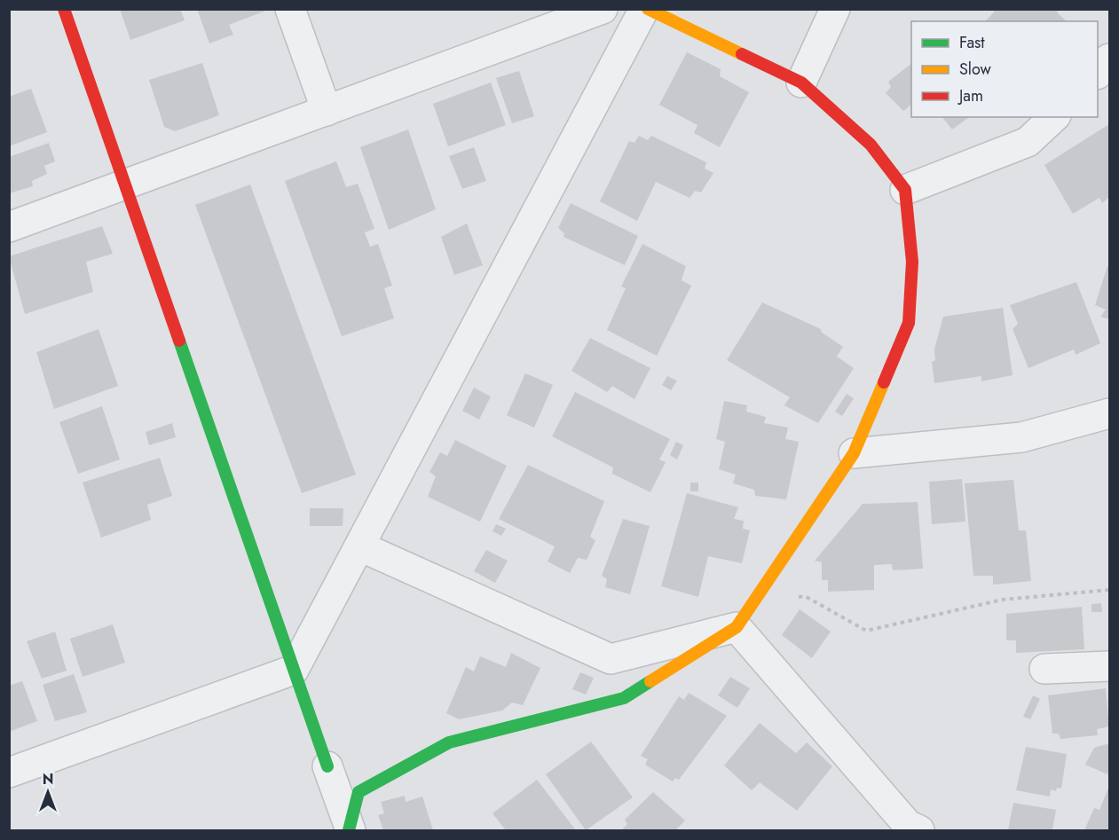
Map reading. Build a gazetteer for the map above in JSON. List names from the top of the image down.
{
  "legend": ["Fast", "Slow", "Jam"],
  "north": "top"
}
